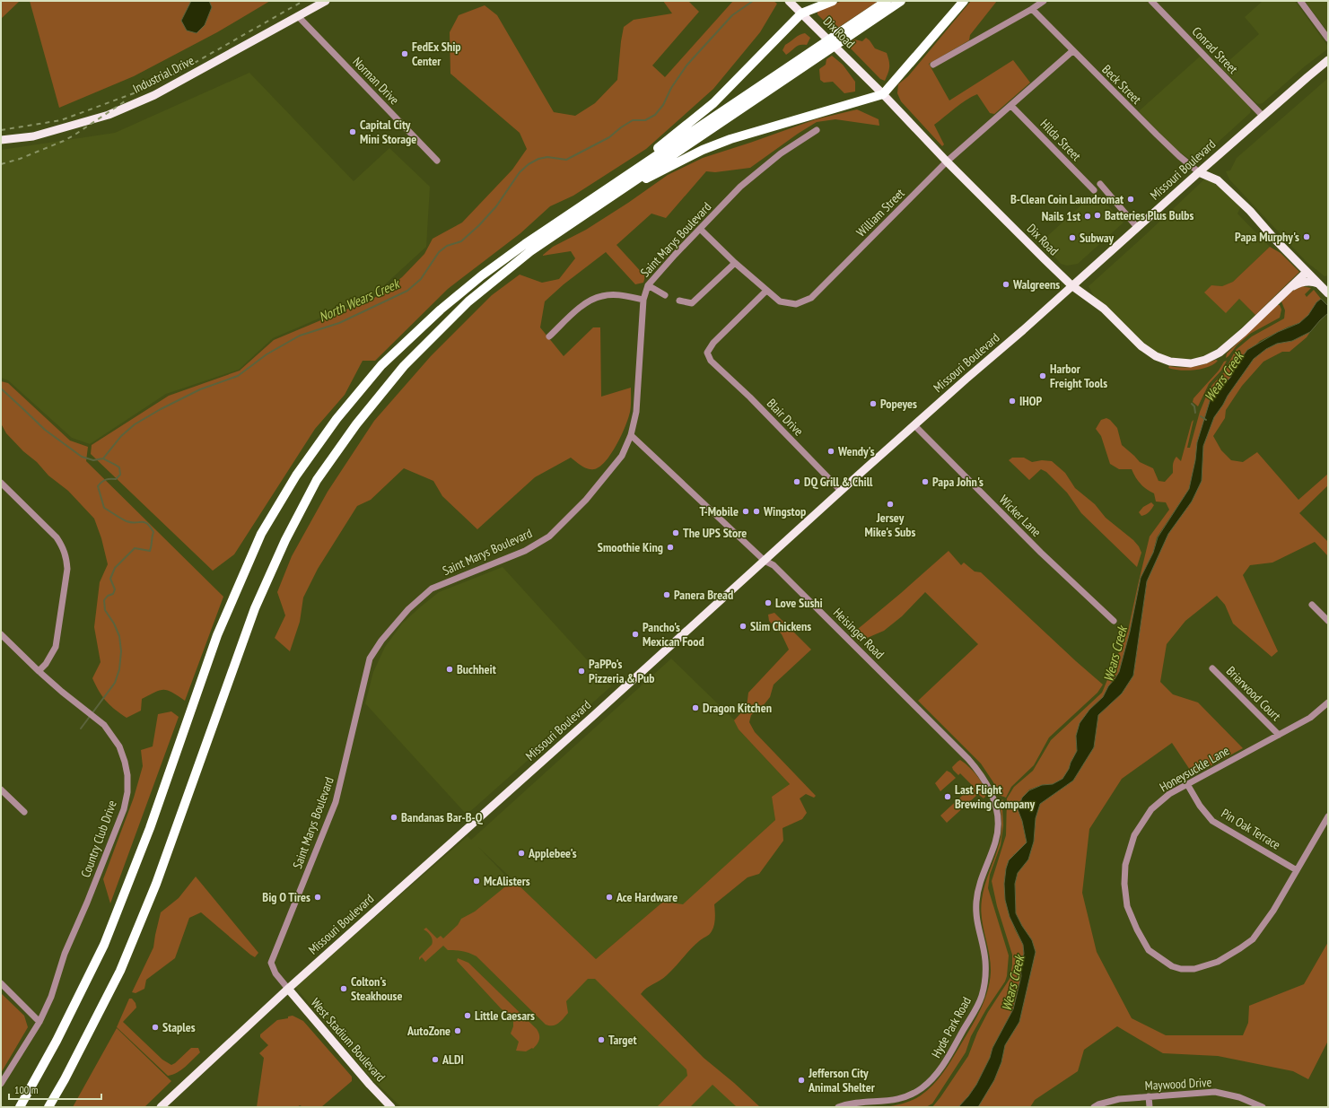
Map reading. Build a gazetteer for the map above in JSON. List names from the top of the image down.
{
  "streets": {
    "main road": [
      "Dix Road",
      "Industrial Drive",
      "Missouri Boulevard",
      "West Stadium Boulevard"
    ],
    "street": [
      "Conrad Street",
      "Norman Drive",
      "Beck Street",
      "Hilda Street",
      "William Street",
      "Saint Marys Boulevard",
      "Blair Drive",
      "Wicker Lane",
      "Heisinger Road",
      "Briarwood Court",
      "Honeysuckle Lane",
      "Pin Oak Terrace",
      "Country Club Drive",
      "Hyde Park Road",
      "Maywood Drive"
    ]
  },
  "crossings": [
    ["Dix Road", "Missouri Boulevard"],
    ["Dix Road", "William Street"],
    ["Conrad Street", "Missouri Boulevard"],
    ["Industrial Drive", "Norman Drive"],
    ["Beck Street", "Missouri Boulevard"],
    ["Beck Street", "William Street"],
    ["Hilda Street", "William Street"],
    ["Missouri Boulevard", "Saint Marys Boulevard"],
    ["Missouri Boulevard", "Blair Drive"],
    ["Missouri Boulevard", "Wicker Lane"],
    ["Missouri Boulevard", "Heisinger Road"],
    ["Missouri Boulevard", "West Stadium Boulevard"],
    ["William Street", "Saint Marys Boulevard"],
    ["William Street", "Blair Drive"],
    ["Saint Marys Boulevard", "Heisinger Road"],
    ["Saint Marys Boulevard", "West Stadium Boulevard"],
    ["Heisinger Road", "Hyde Park Road"],
    ["Briarwood Court", "Honeysuckle Lane"],
    ["Honeysuckle Lane", "Pin Oak Terrace"]
  ],
  "water": ["North Wears Creek", "Wears Creek"],
  "places": [
    "FedEx Ship Center",
    "Capital City Mini Storage",
    "B-Clean Coin Laundromat",
    "Batteries Plus Bulbs",
    "Nails 1st",
    "Papa Murphy's",
    "Subway",
    "Walgreens",
    "Harbor Freight Tools",
    "IHOP",
    "Popeyes",
    "Wendy's",
    "DQ Grill & Chill",
    "Papa John's",
    "Jersey Mike's Subs",
    "T-Mobile",
    "Wingstop",
    "The UPS Store",
    "Smoothie King",
    "Panera Bread",
    "Love Sushi",
    "Slim Chickens",
    "Pancho's Mexican Food",
    "Buchheit",
    "PaPPo's Pizzeria & Pub",
    "Dragon Kitchen",
    "Last Flight Brewing Company",
    "Bandanas Bar-B-Q",
    "Applebee's",
    "McAlisters",
    "Big O Tires",
    "Ace Hardware",
    "Colton's Steakhouse",
    "Little Caesars",
    "Staples",
    "AutoZone",
    "Target",
    "ALDI",
    "Jefferson City Animal Shelter"
  ],
  "scale_bar": "100 m"
}
